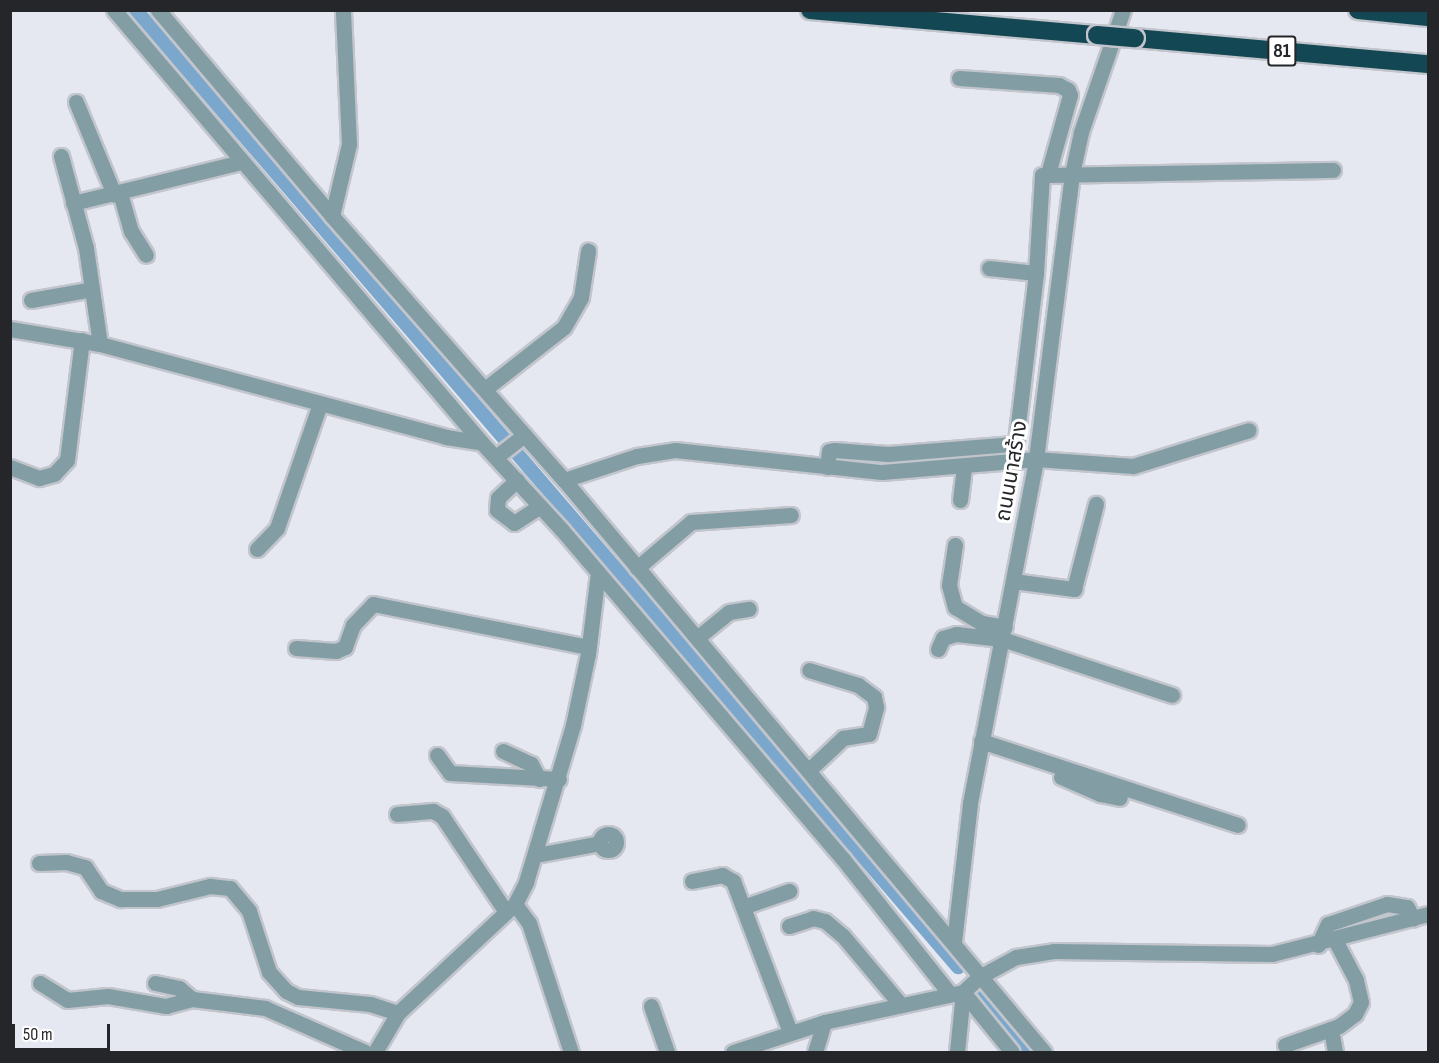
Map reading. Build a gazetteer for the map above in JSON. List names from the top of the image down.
{
  "streets": {
    "highway": ["81"],
    "street": ["ถนนนาสร้าง"]
  },
  "scale_bar": "50 m"
}
